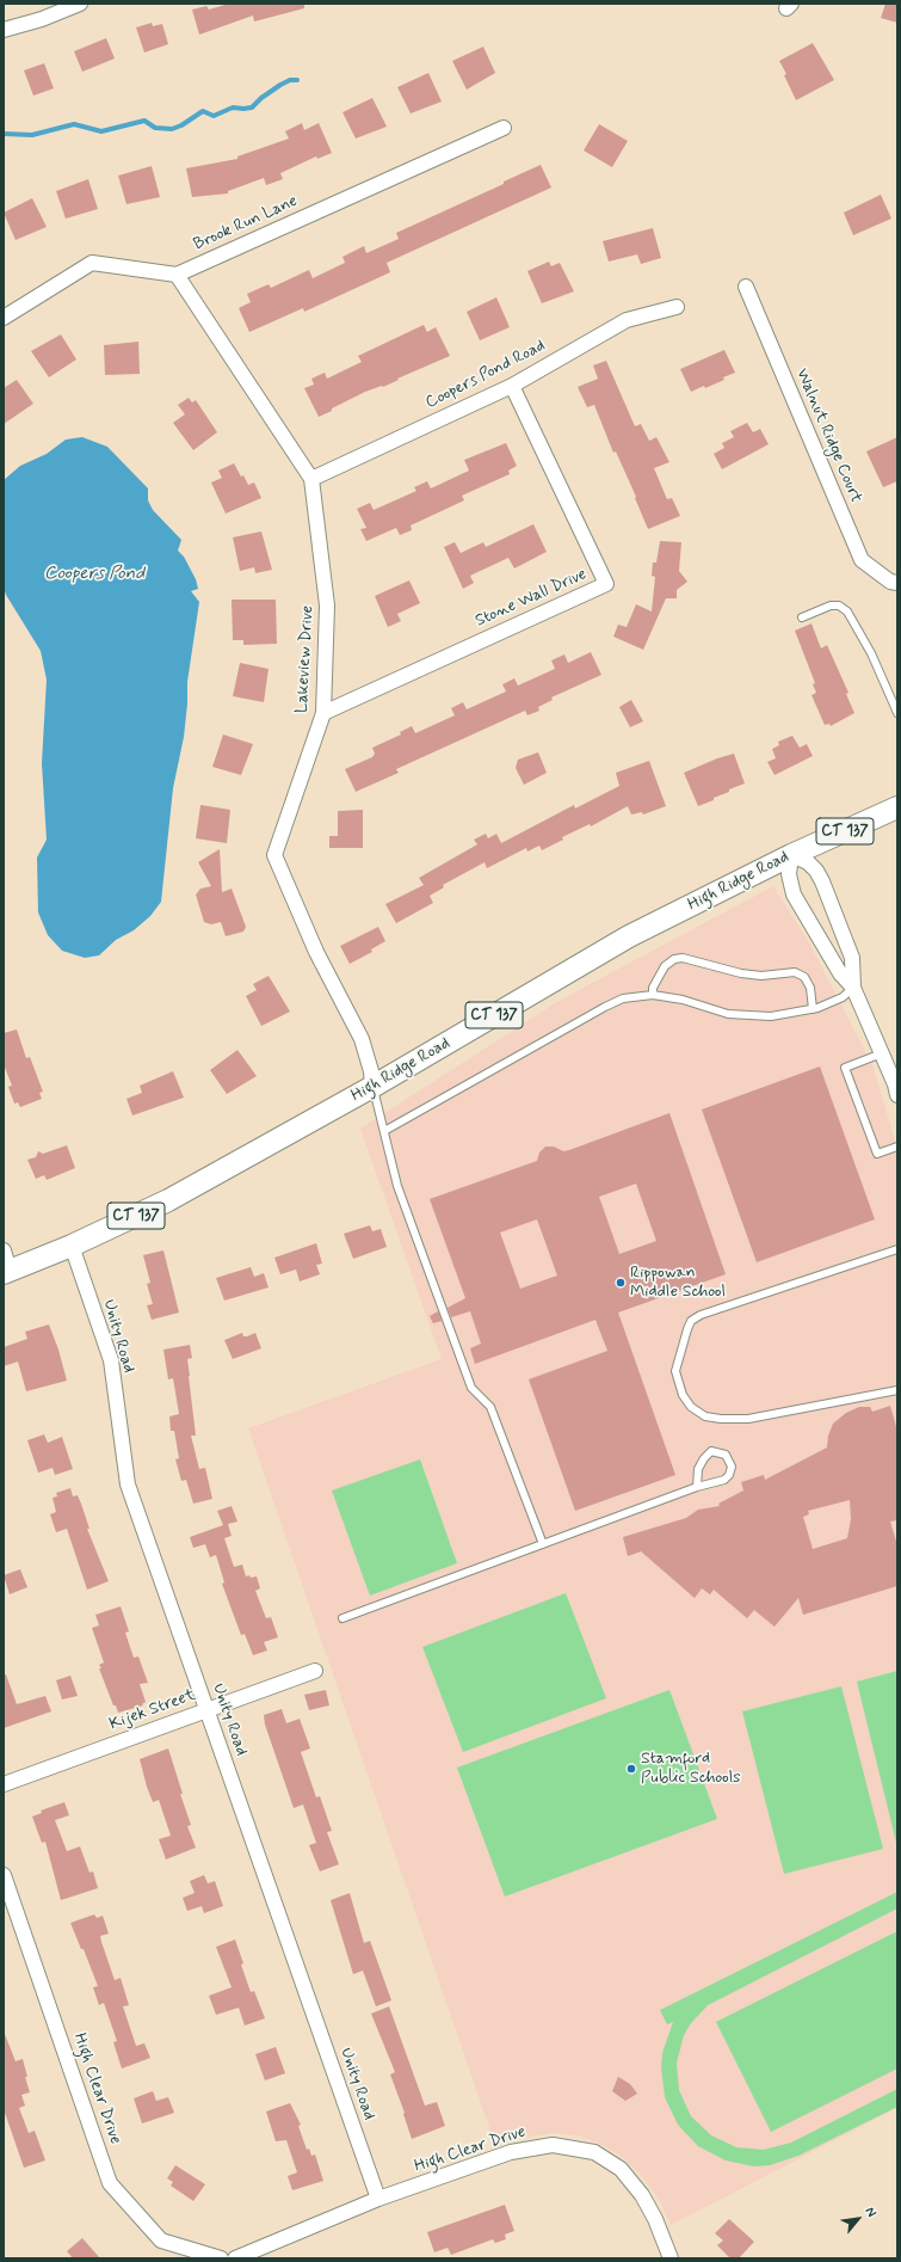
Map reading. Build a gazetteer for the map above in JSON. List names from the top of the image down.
{
  "streets": {
    "main road": ["CT 137", "High Ridge Road"],
    "street": [
      "Brook Run Lane",
      "Coopers Pond Road",
      "Walnut Ridge Court",
      "Stone Wall Drive",
      "Lakeview Drive",
      "Unity Road",
      "Kijek Street",
      "High Clear Drive"
    ]
  },
  "crossings": [
    ["Brook Run Lane", "Lakeview Drive"],
    ["Coopers Pond Road", "Stone Wall Drive"],
    ["Coopers Pond Road", "Lakeview Drive"],
    ["Stone Wall Drive", "Lakeview Drive"],
    ["Lakeview Drive", "High Ridge Road"],
    ["High Ridge Road", "Unity Road"],
    ["Unity Road", "Kijek Street"],
    ["Unity Road", "High Clear Drive"]
  ],
  "water": ["Coopers Pond"],
  "places": ["Rippowan Middle School", "Stamford Public Schools"],
  "north": "top right"
}
